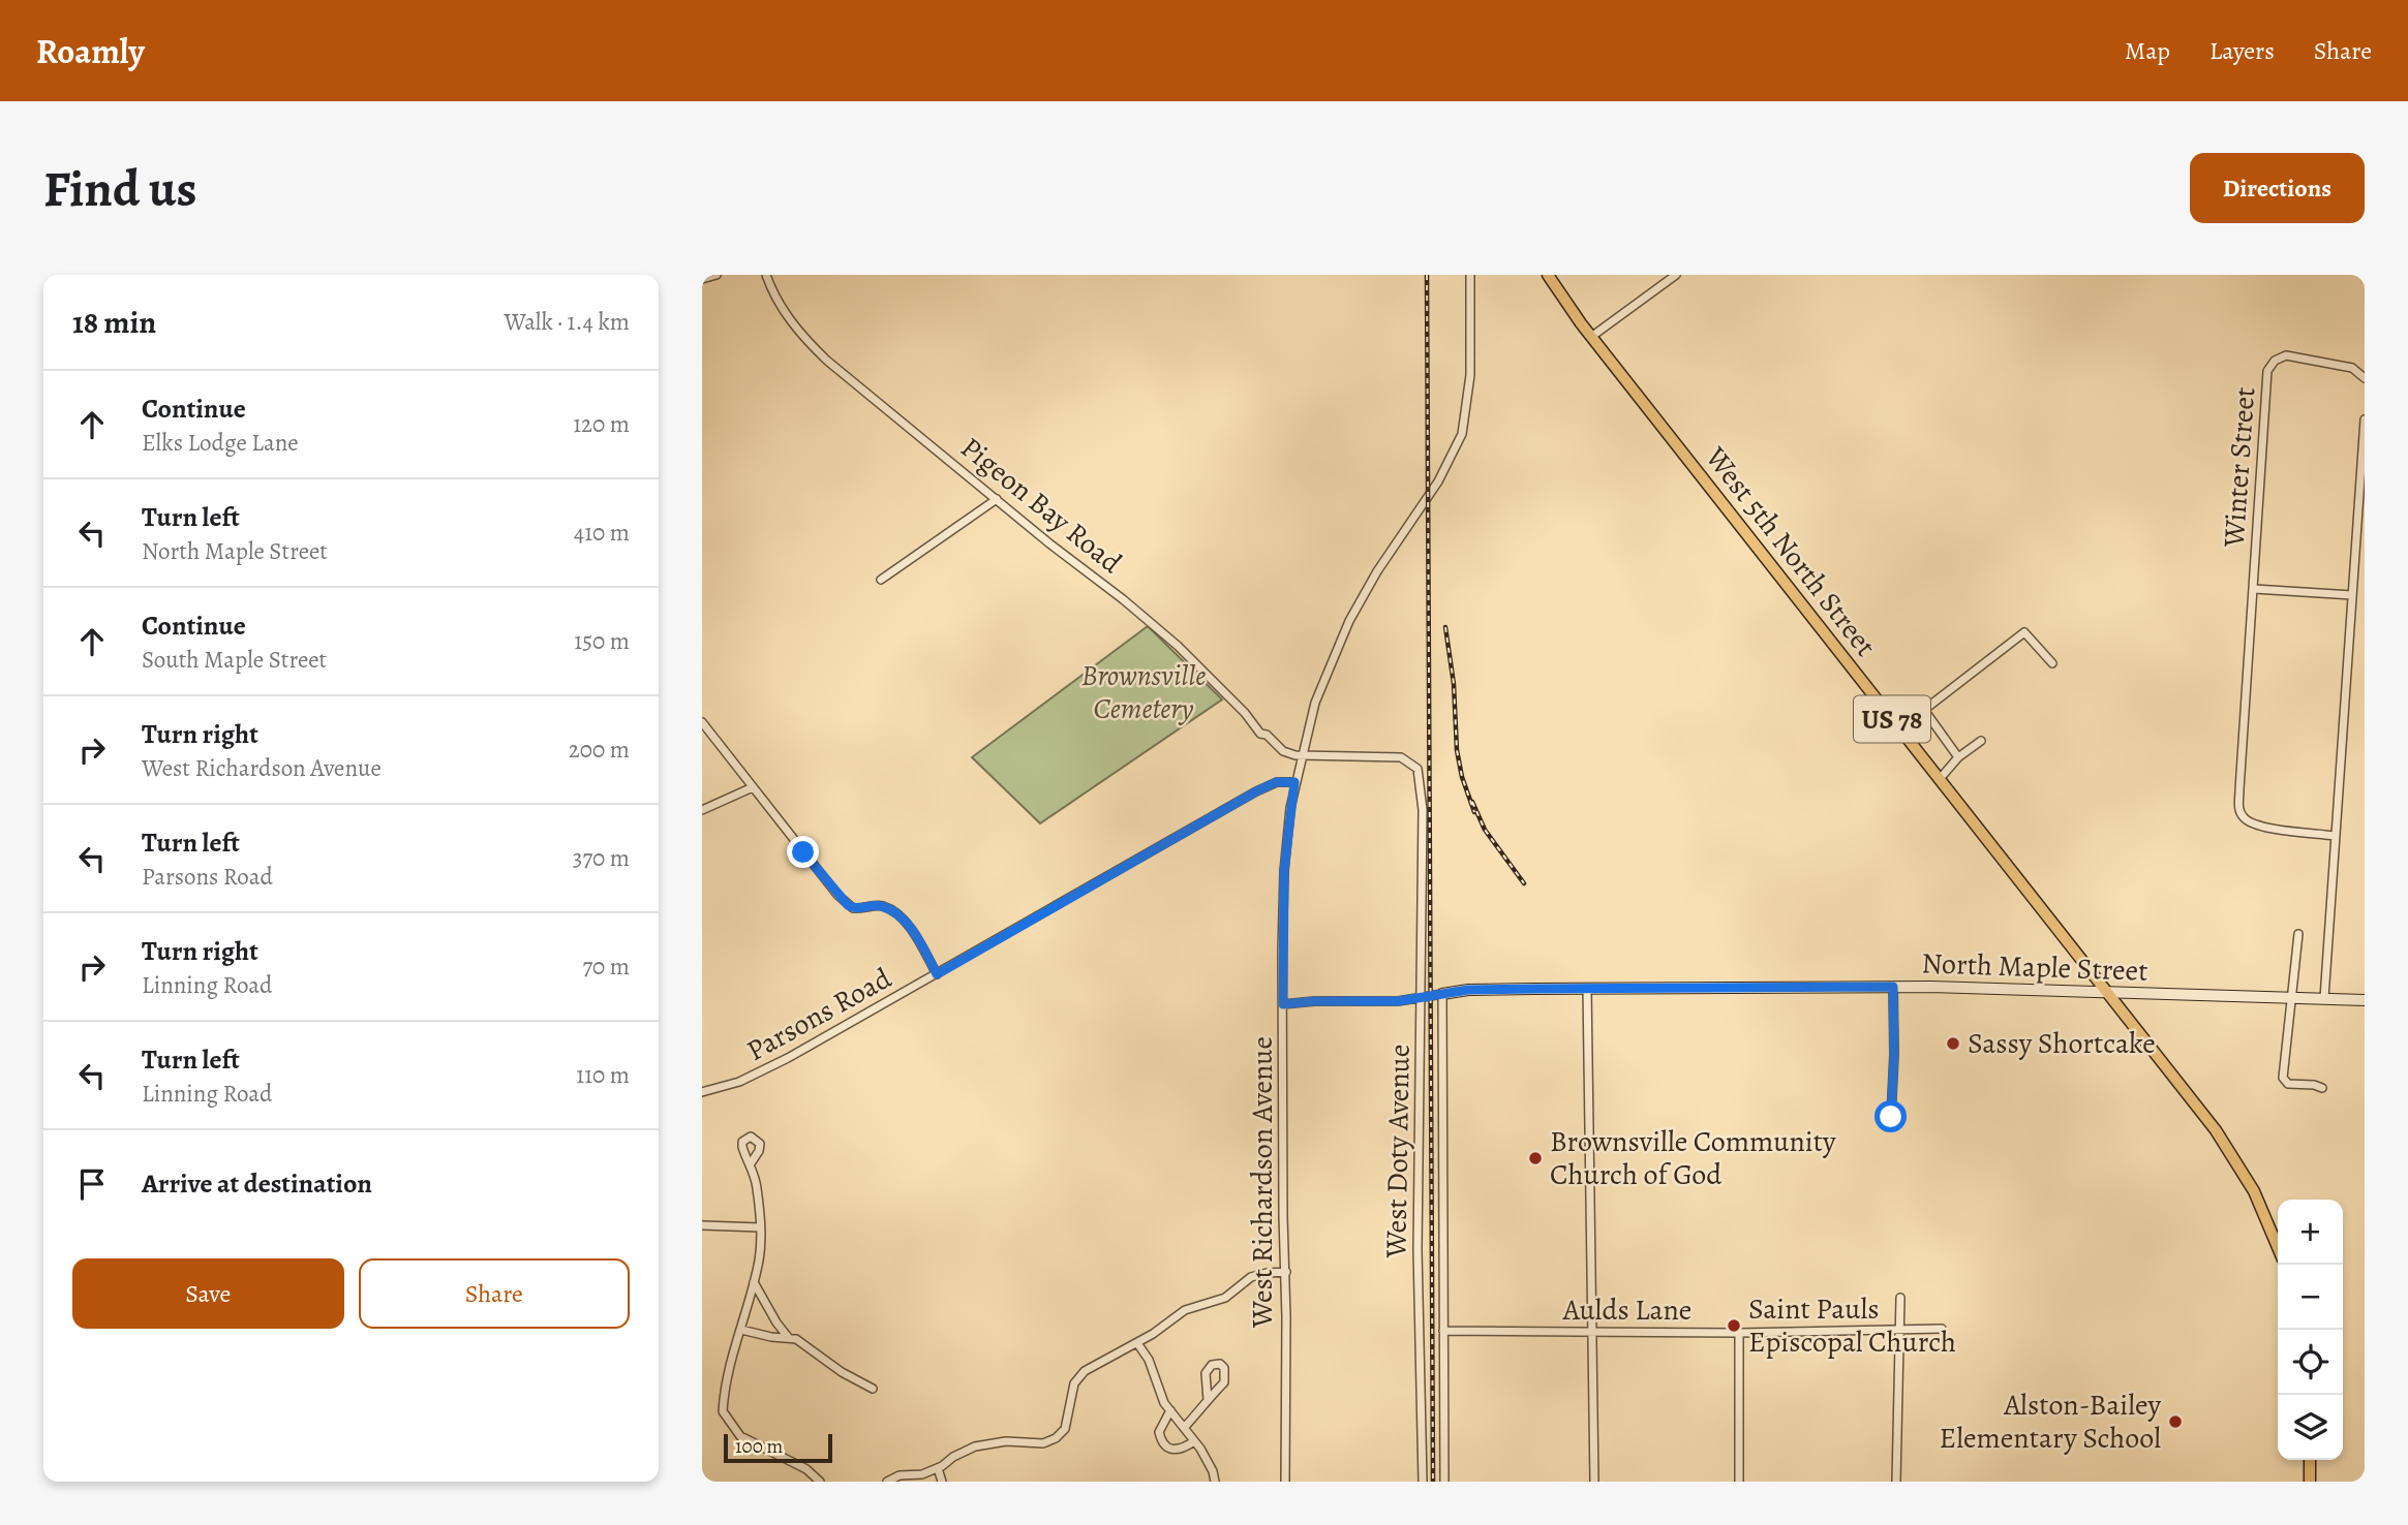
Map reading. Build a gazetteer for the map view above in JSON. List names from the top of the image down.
{
  "streets": {
    "main road": ["West 5th North Street", "US 78"],
    "street": [
      "Winter Street",
      "Pigeon Bay Road",
      "North Maple Street",
      "Parsons Road",
      "West Doty Avenue",
      "West Richardson Avenue",
      "Aulds Lane"
    ]
  },
  "crossings": [
    ["Pigeon Bay Road", "West Doty Avenue"],
    ["Pigeon Bay Road", "West Richardson Avenue"],
    ["West 5th North Street", "US 78"],
    ["West 5th North Street", "North Maple Street"],
    ["US 78", "North Maple Street"],
    ["Parsons Road", "West Richardson Avenue"],
    ["West Doty Avenue", "West Richardson Avenue"]
  ],
  "parks": ["Brownsville Cemetery"],
  "places": [
    "Sassy Shortcake",
    "Brownsville Community Church of God",
    "Saint Pauls Episcopal Church",
    "Alston-Bailey Elementary School"
  ],
  "scale_bar": "100 m",
  "page": {
    "header": "Roamly",
    "nav": ["Map", "Layers", "Share"],
    "buttons": [
      "Directions",
      ["Save", "Share"]
    ],
    "title": "Find us",
    "heading": ["18 min", "Walk · 1.4 km"],
    "list": [
      ["Continue", "Elks Lodge Lane", "120 m"],
      ["Turn left", "North Maple Street", "410 m"],
      ["Continue", "South Maple Street", "150 m"],
      ["Turn right", "West Richardson Avenue", "200 m"],
      ["Turn left", "Parsons Road", "370 m"],
      ["Turn right", "Linning Road", "70 m"],
      ["Turn left", "Linning Road", "110 m"],
      "Arrive at destination"
    ],
    "map_buttons": ["+", "−"],
    "scale": "100 m"
  }
}
